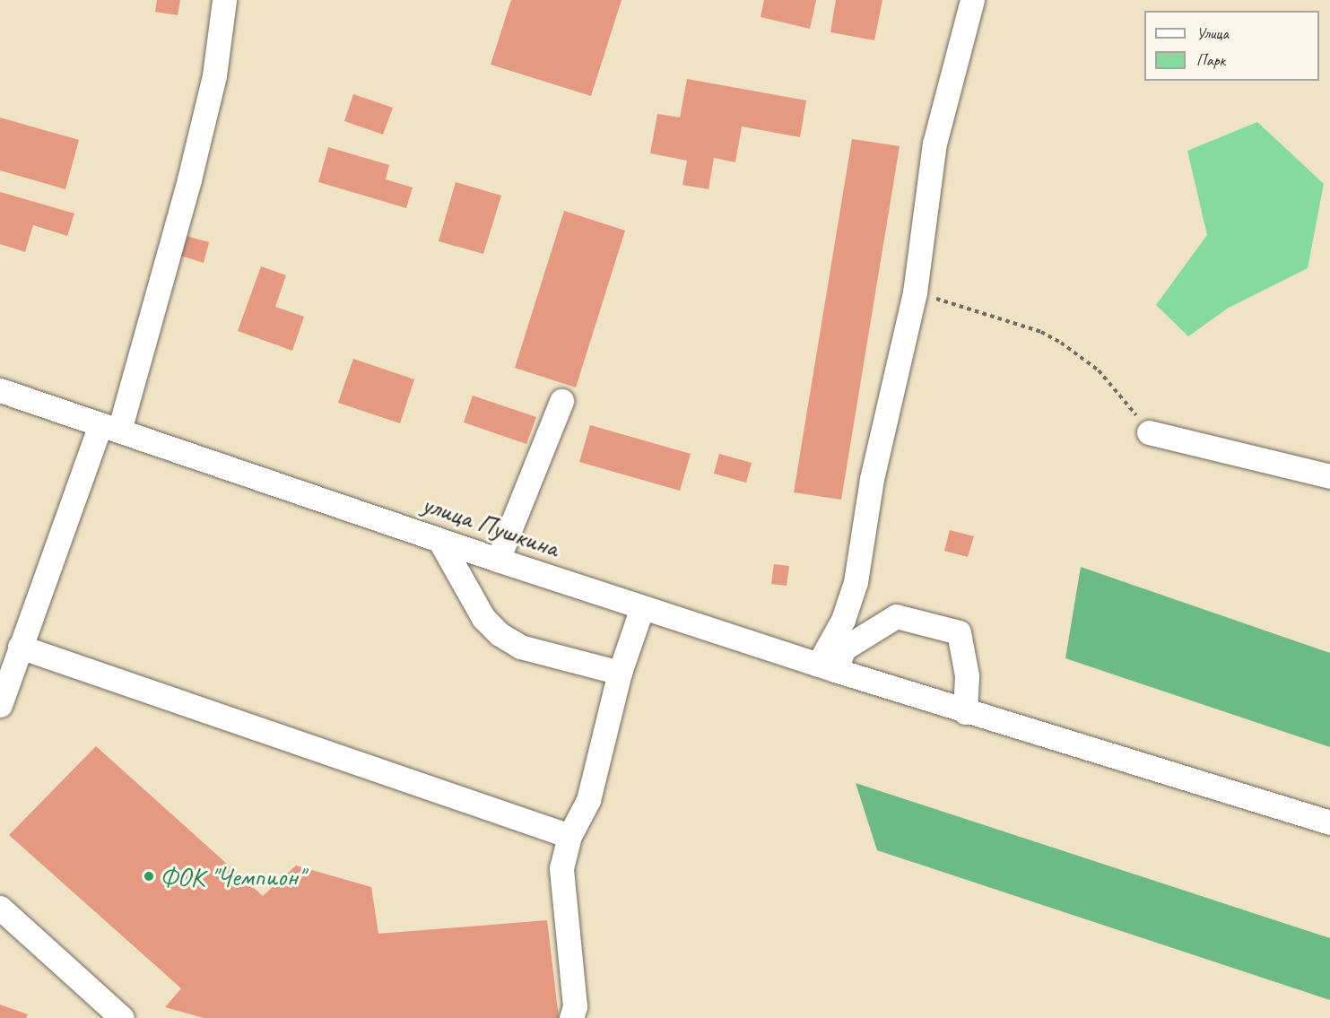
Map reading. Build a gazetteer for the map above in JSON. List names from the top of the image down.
{
  "streets": {
    "street": ["улица Пушкина"]
  },
  "places": ["ФОК \"Чемпион\""],
  "legend": ["Улица", "Парк"]
}
